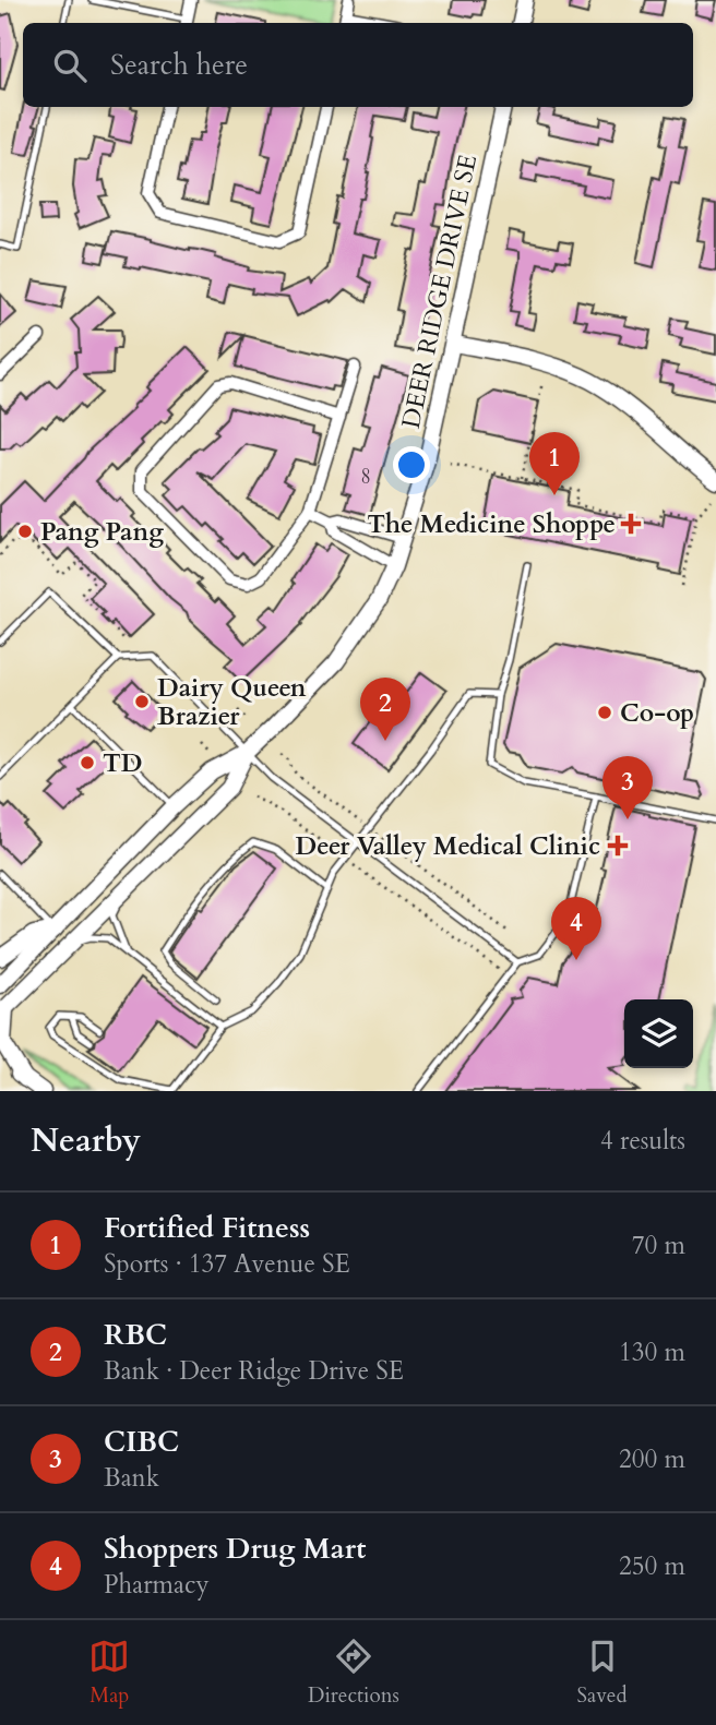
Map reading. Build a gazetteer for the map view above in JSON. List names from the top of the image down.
{
  "streets": {
    "street": ["DEER RIDGE DRIVE SE"]
  },
  "places": {
    "health": ["The Medicine Shoppe", "Deer Valley Medical Clinic"],
    "other": [
      "Pang Pang",
      "Dairy Queen Brazier",
      "Co-op",
      "TD"
    ]
  },
  "house_numbers": ["8"],
  "page": {
    "search": "Search here",
    "pins": [
      "1",
      "2",
      "3",
      "4"
    ],
    "heading": ["Nearby", "4 results"],
    "list": [
      {
        "mark": "1",
        "name": "Fortified Fitness",
        "note": "Sports · 137 Avenue SE",
        "value": "70 m"
      },
      {
        "mark": "2",
        "name": "RBC",
        "note": "Bank · Deer Ridge Drive SE",
        "value": "130 m"
      },
      {
        "mark": "3",
        "name": "CIBC",
        "note": "Bank",
        "value": "200 m"
      },
      {
        "mark": "4",
        "name": "Shoppers Drug Mart",
        "note": "Pharmacy",
        "value": "250 m"
      }
    ],
    "nav": ["Map", "Directions", "Saved"]
  }
}
